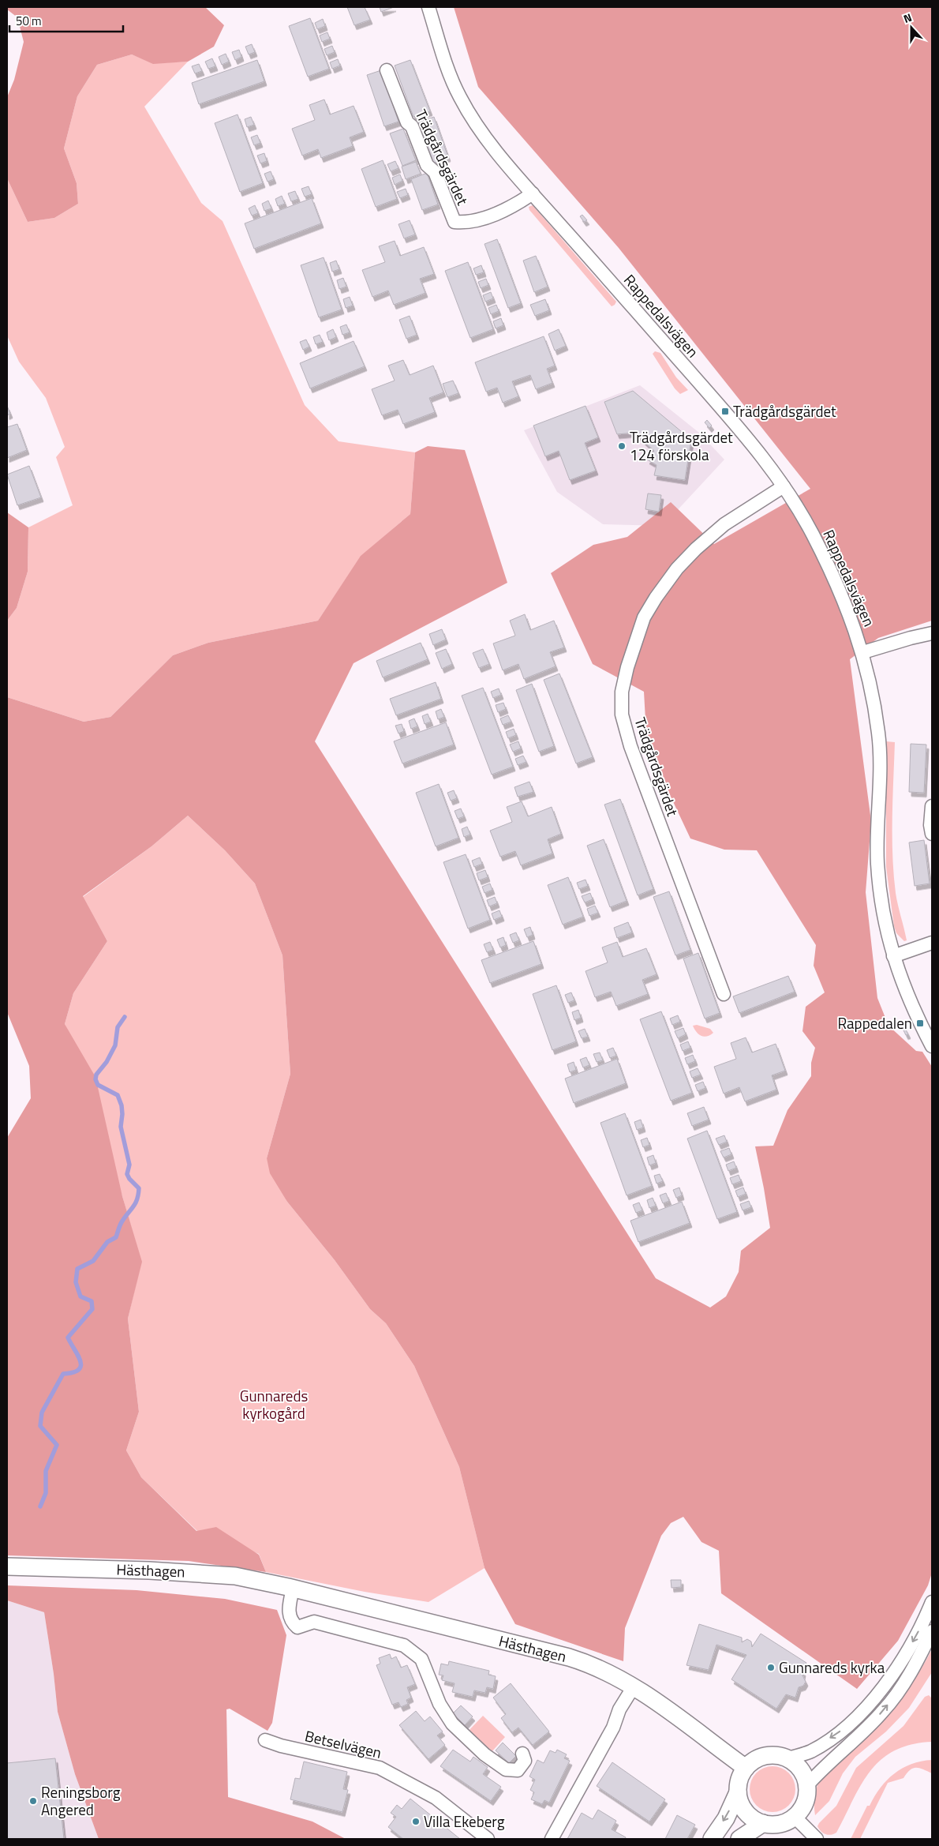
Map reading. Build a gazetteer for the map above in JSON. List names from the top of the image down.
{
  "streets": {
    "street": [
      "Trädgårdsgärdet",
      "Rappedalsvägen",
      "Hästhagen",
      "Betselvägen"
    ]
  },
  "crossings": [
    ["Trädgårdsgärdet", "Rappedalsvägen"]
  ],
  "parks": ["Gunnareds kyrkogård"],
  "places": {
    "transit": ["Trädgårdsgärdet", "Rappedalen"],
    "other": [
      "Trädgårdsgärdet 124 förskola",
      "Gunnareds kyrka",
      "Reningsborg Angered",
      "Villa Ekeberg"
    ]
  },
  "scale_bar": "50 m",
  "north": "top"
}
